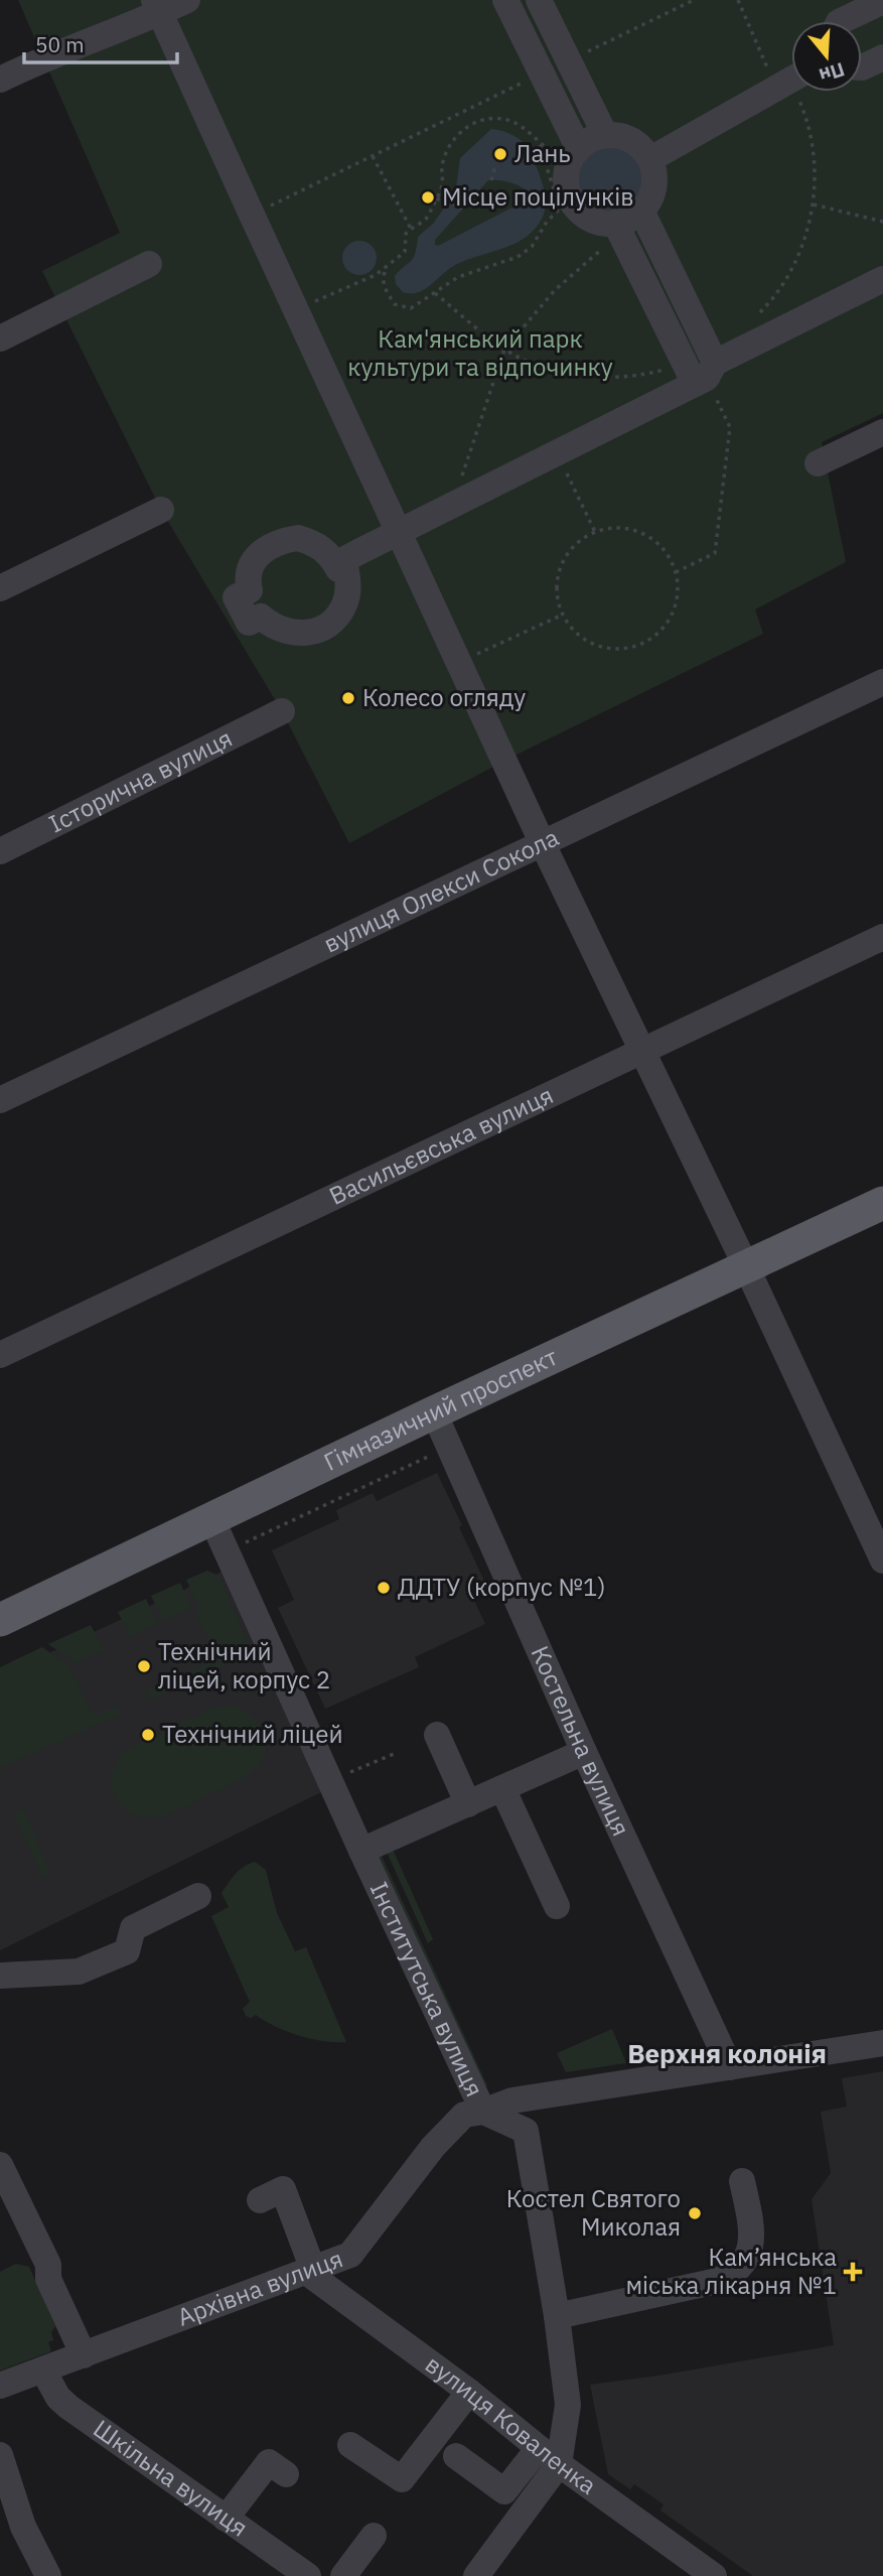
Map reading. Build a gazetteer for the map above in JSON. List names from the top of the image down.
{
  "streets": {
    "main road": ["Гімназичний проспект"],
    "street": [
      "Історична вулиця",
      "вулиця Олекси Сокола",
      "Васильєвська вулиця",
      "Костельна вулиця",
      "Інститутська вулиця",
      "Архівна вулиця",
      "вулиця Коваленка",
      "Шкільна вулиця"
    ]
  },
  "crossings": [
    ["Гімназичний проспект", "Костельна вулиця"],
    ["Гімназичний проспект", "Інститутська вулиця"],
    ["Костельна вулиця", "Архівна вулиця"],
    ["Інститутська вулиця", "Архівна вулиця"],
    ["Інститутська вулиця", "вулиця Коваленка"],
    ["Архівна вулиця", "вулиця Коваленка"],
    ["Архівна вулиця", "Шкільна вулиця"]
  ],
  "districts": ["Верхня колонія"],
  "parks": ["Кам'янський парк культури та відпочинку"],
  "places": {
    "other": [
      "Лань",
      "Місце поцілунків",
      "Колесо огляду",
      "ДДТУ (корпус №1)",
      "Технічний ліцей, корпус 2",
      "Технічний ліцей",
      "Костел Святого Миколая"
    ],
    "health": ["Кам’янська міська лікарня №1"]
  },
  "scale_bar": "50 m",
  "north": "bottom"
}
